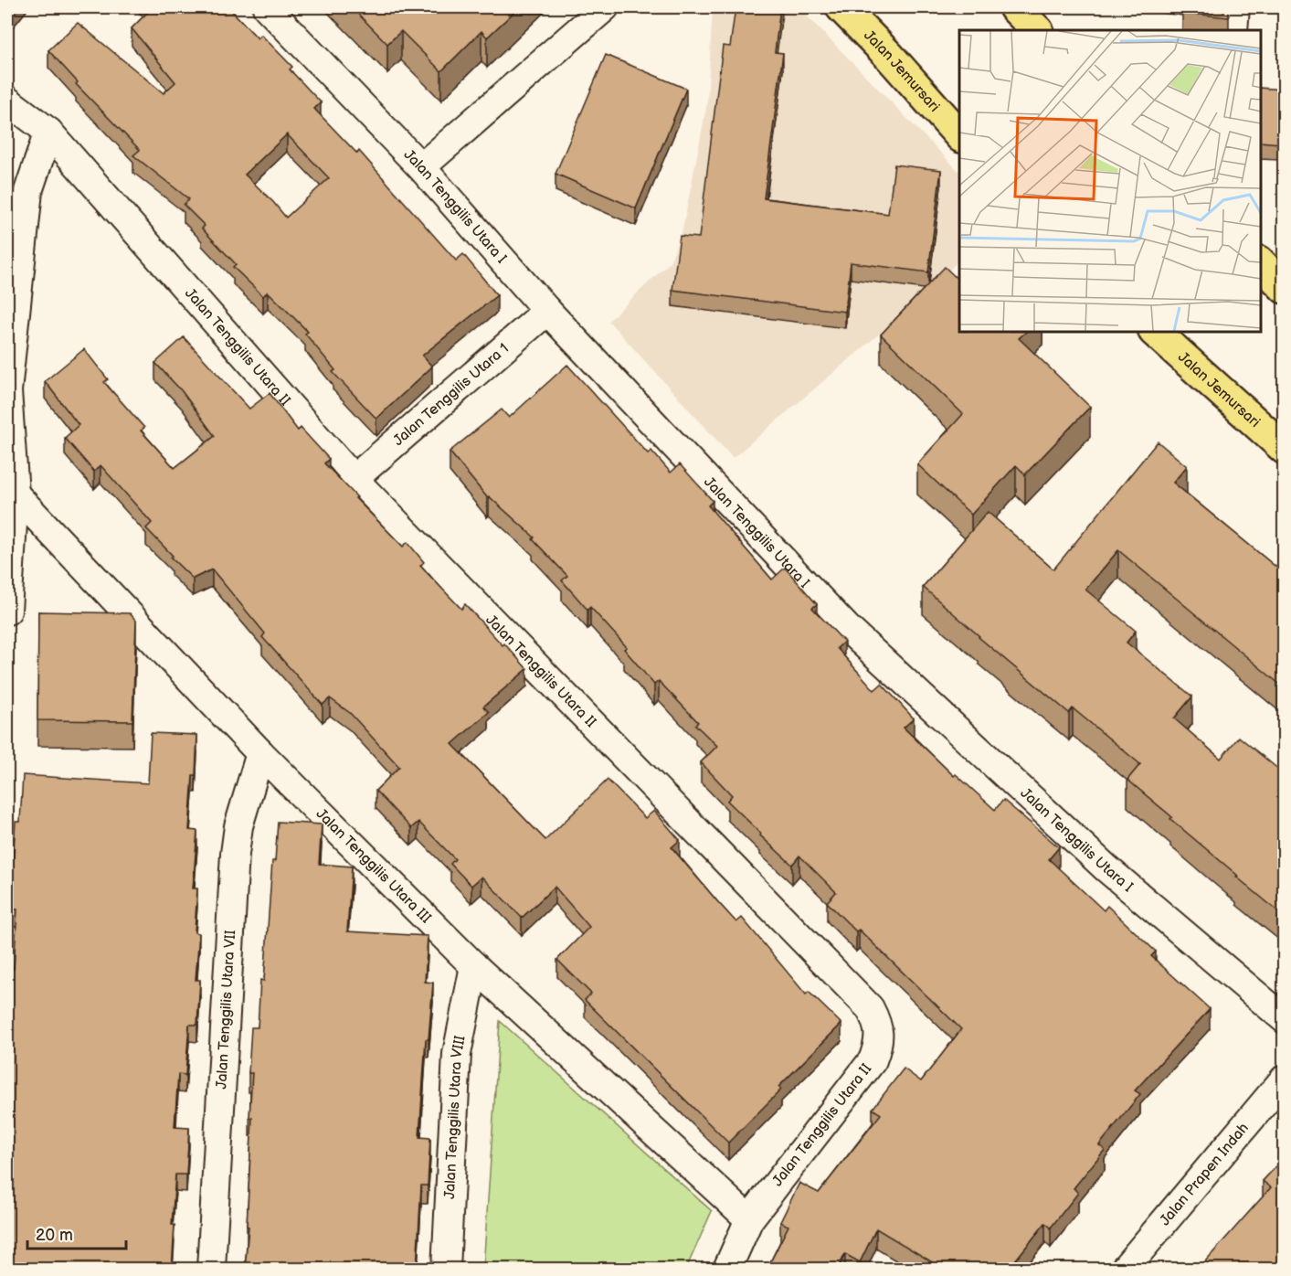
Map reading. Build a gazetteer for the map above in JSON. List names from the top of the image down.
{
  "streets": {
    "main road": ["Jalan Jemursari"],
    "street": [
      "Jalan Tenggilis Utara I",
      "Jalan Tenggilis Utara II",
      "Jalan Tenggilis Utara 1",
      "Jalan Tenggilis Utara III",
      "Jalan Tenggilis Utara VII",
      "Jalan Tenggilis Utara VIII",
      "Jalan Prapen Indah"
    ]
  },
  "crossings": [
    ["Jalan Tenggilis Utara I", "Jalan Tenggilis Utara 1"],
    ["Jalan Tenggilis Utara II", "Jalan Tenggilis Utara 1"],
    ["Jalan Tenggilis Utara II", "Jalan Tenggilis Utara III"],
    ["Jalan Tenggilis Utara III", "Jalan Tenggilis Utara VII"],
    ["Jalan Tenggilis Utara III", "Jalan Tenggilis Utara VIII"]
  ],
  "scale_bar": "20 m"
}
